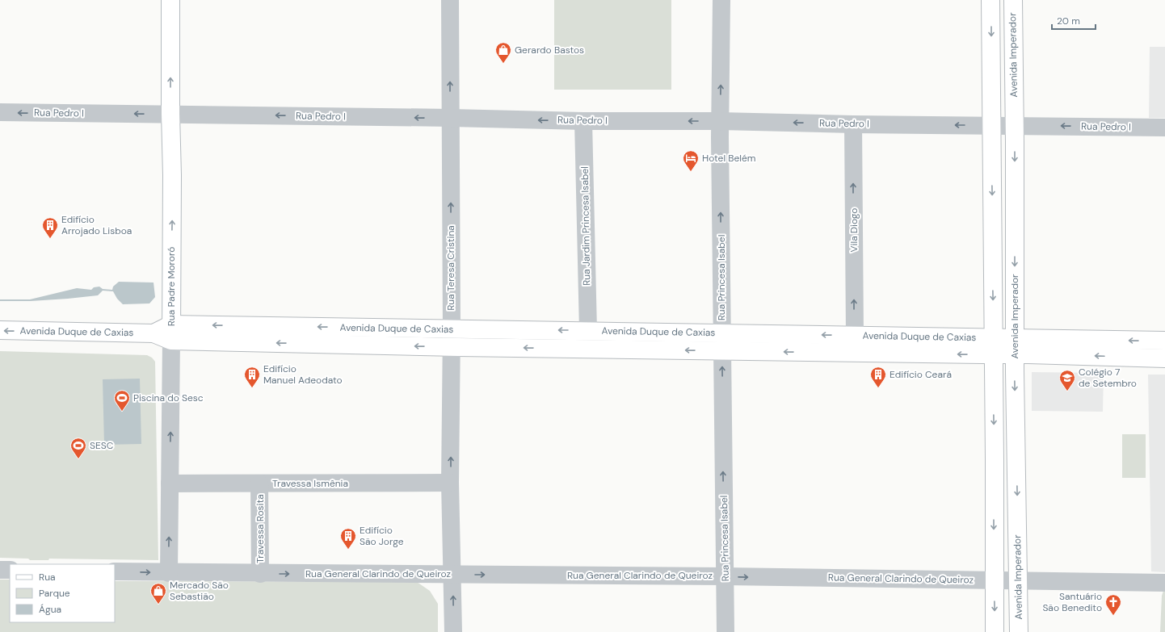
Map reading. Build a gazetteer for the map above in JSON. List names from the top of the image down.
{
  "streets": {
    "main road": ["Avenida Imperador", "Rua Padre Mororó", "Avenida Duque de Caxias"],
    "street": [
      "Rua Pedro I",
      "Rua Jardim Princesa Isabel",
      "Vila Diogo",
      "Rua Teresa Cristina",
      "Rua Princesa Isabel",
      "Travessa Ismênia",
      "Travessa Rosita",
      "Rua General Clarindo de Queiroz"
    ]
  },
  "crossings": [
    ["Avenida Imperador", "Rua Pedro I"],
    ["Avenida Imperador", "Avenida Duque de Caxias"],
    ["Avenida Imperador", "Rua General Clarindo de Queiroz"],
    ["Rua Pedro I", "Rua Jardim Princesa Isabel"],
    ["Rua Pedro I", "Vila Diogo"],
    ["Rua Pedro I", "Rua Teresa Cristina"],
    ["Rua Pedro I", "Rua Princesa Isabel"],
    ["Rua Pedro I", "Rua Padre Mororó"],
    ["Rua Jardim Princesa Isabel", "Avenida Duque de Caxias"],
    ["Vila Diogo", "Avenida Duque de Caxias"],
    ["Rua Teresa Cristina", "Avenida Duque de Caxias"],
    ["Rua Teresa Cristina", "Travessa Ismênia"],
    ["Rua Teresa Cristina", "Rua General Clarindo de Queiroz"],
    ["Rua Princesa Isabel", "Avenida Duque de Caxias"],
    ["Rua Princesa Isabel", "Rua General Clarindo de Queiroz"],
    ["Rua Padre Mororó", "Avenida Duque de Caxias"],
    ["Rua Padre Mororó", "Travessa Ismênia"],
    ["Rua Padre Mororó", "Rua General Clarindo de Queiroz"],
    ["Travessa Ismênia", "Travessa Rosita"],
    ["Travessa Rosita", "Rua General Clarindo de Queiroz"]
  ],
  "one_way": [
    "Rua Pedro I",
    "Vila Diogo",
    "Rua Teresa Cristina",
    "Rua Princesa Isabel",
    "Rua Padre Mororó",
    "Avenida Duque de Caxias",
    "Rua General Clarindo de Queiroz"
  ],
  "places": {
    "shop": ["Gerardo Bastos", "Mercado São Sebastião"],
    "hotel": ["Hotel Belém"],
    "building": [
      "Edifício Arrojado Lisboa",
      "Edifício Manuel Adeodato",
      "Edifício Ceará",
      "Edifício São Jorge"
    ],
    "school or university": ["Colégio 7 de Setembro"],
    "sports": ["Piscina do Sesc", "SESC"],
    "church": ["Santuário São Benedito"]
  },
  "legend": ["Rua", "Parque", "Água"],
  "scale_bar": "20 m"
}
